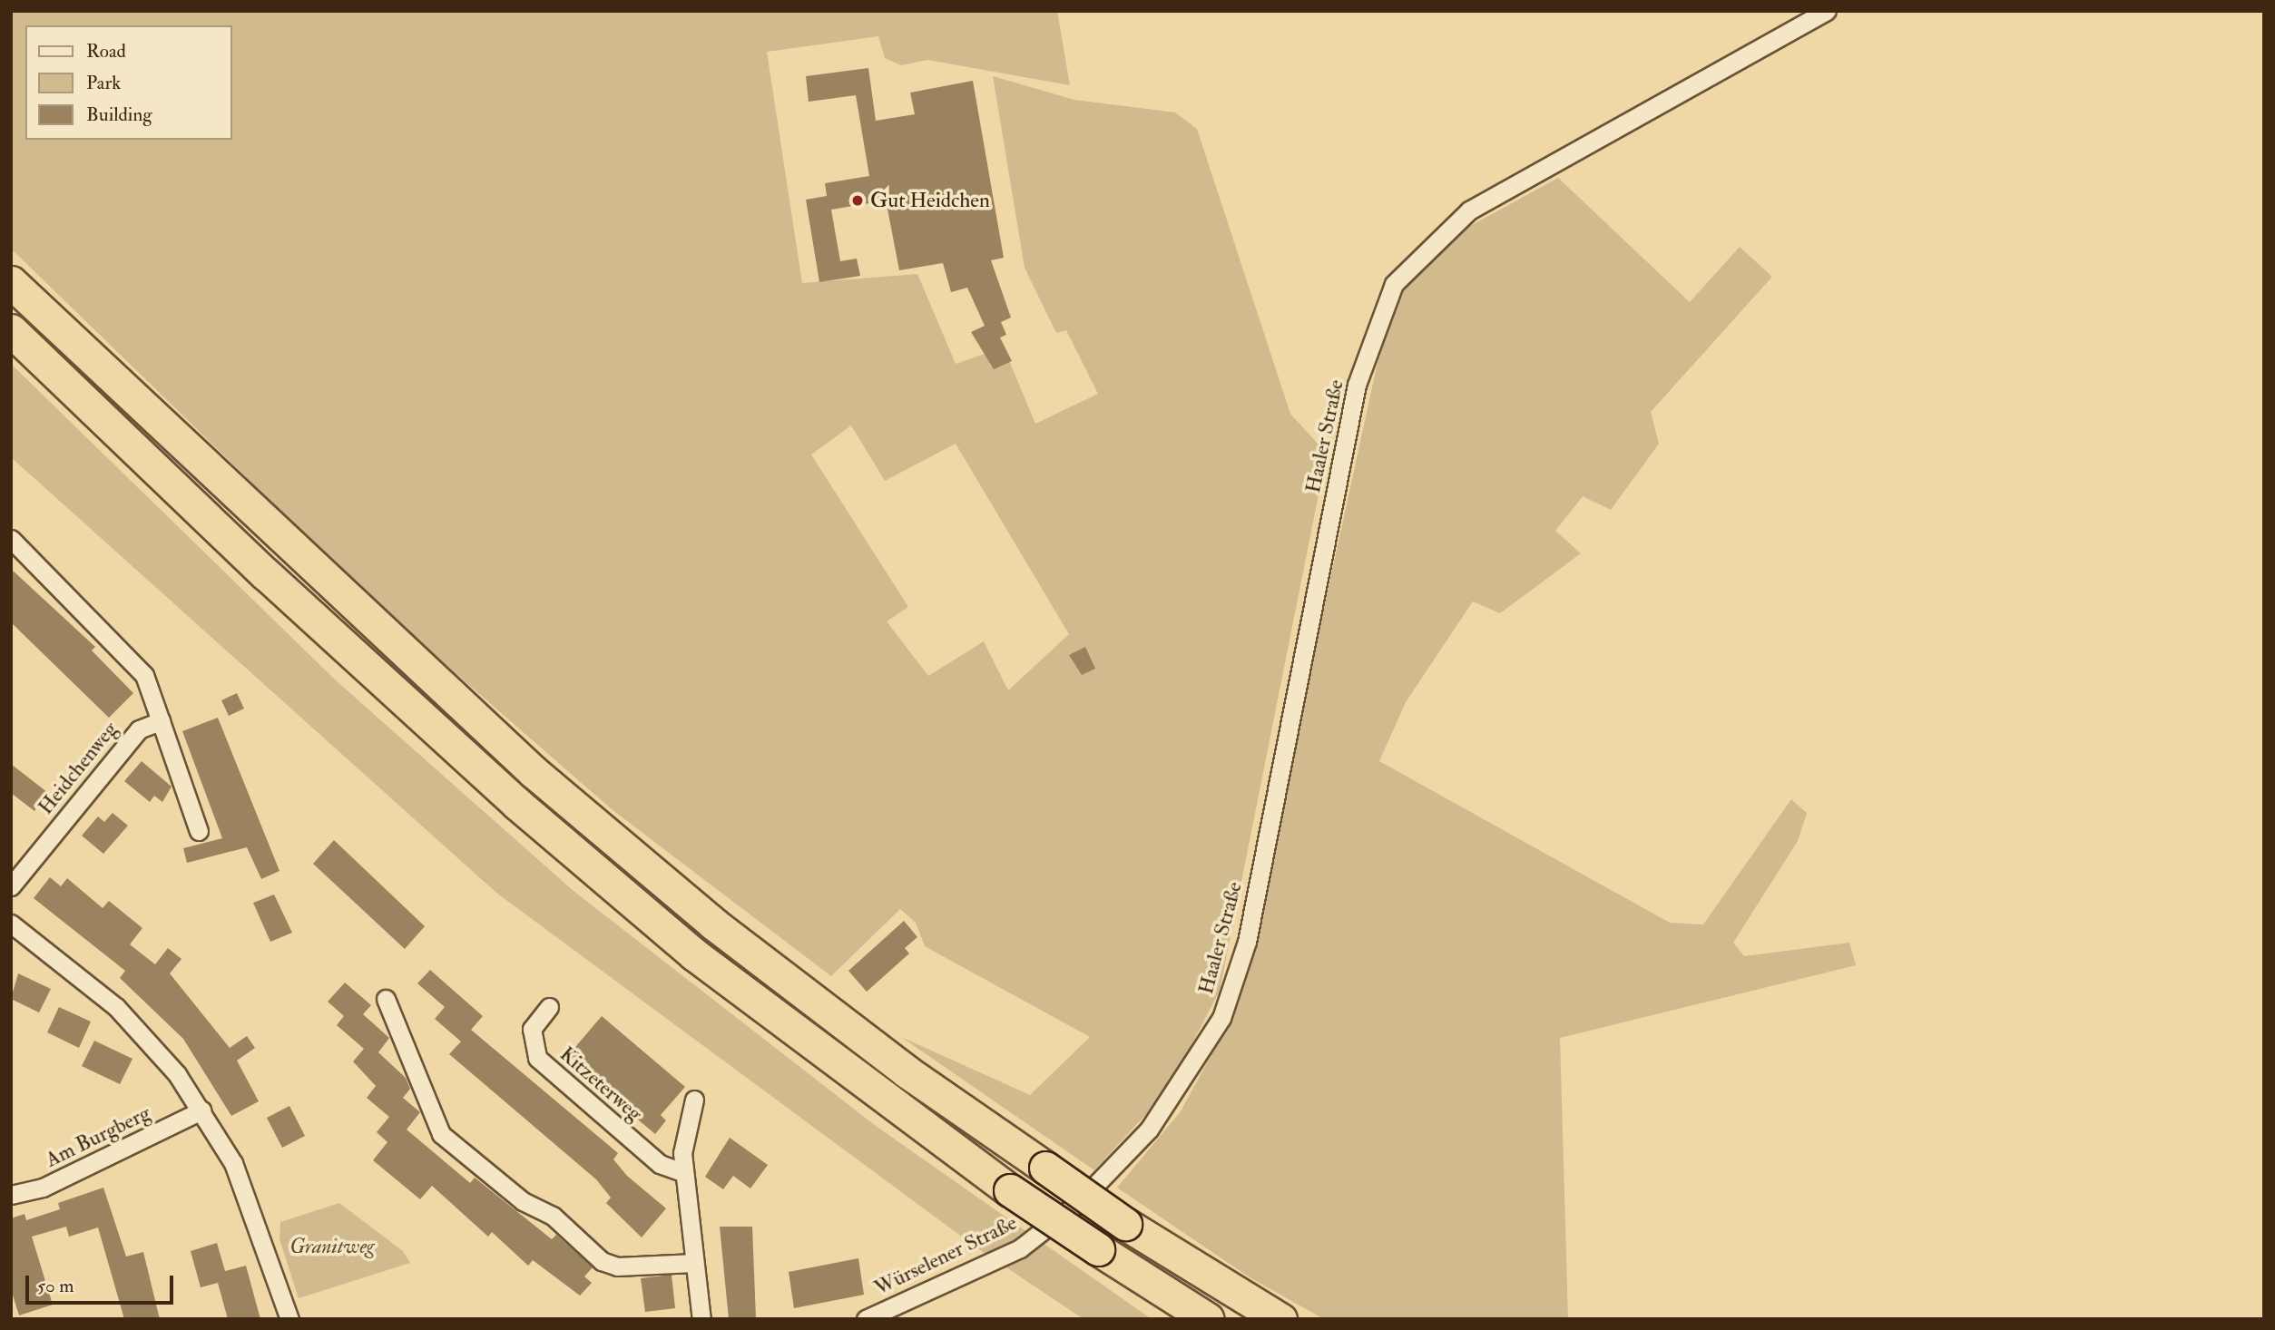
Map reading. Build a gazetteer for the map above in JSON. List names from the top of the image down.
{
  "streets": {
    "street": [
      "Haaler Straße",
      "Heidchenweg",
      "Kitzeterweg",
      "Am Burgberg",
      "Würselener Straße"
    ]
  },
  "crossings": [
    ["Haaler Straße", "Würselener Straße"]
  ],
  "parks": ["Granitweg"],
  "places": ["Gut Heidchen"],
  "legend": ["Road", "Park", "Building"],
  "scale_bar": "50 m"
}
